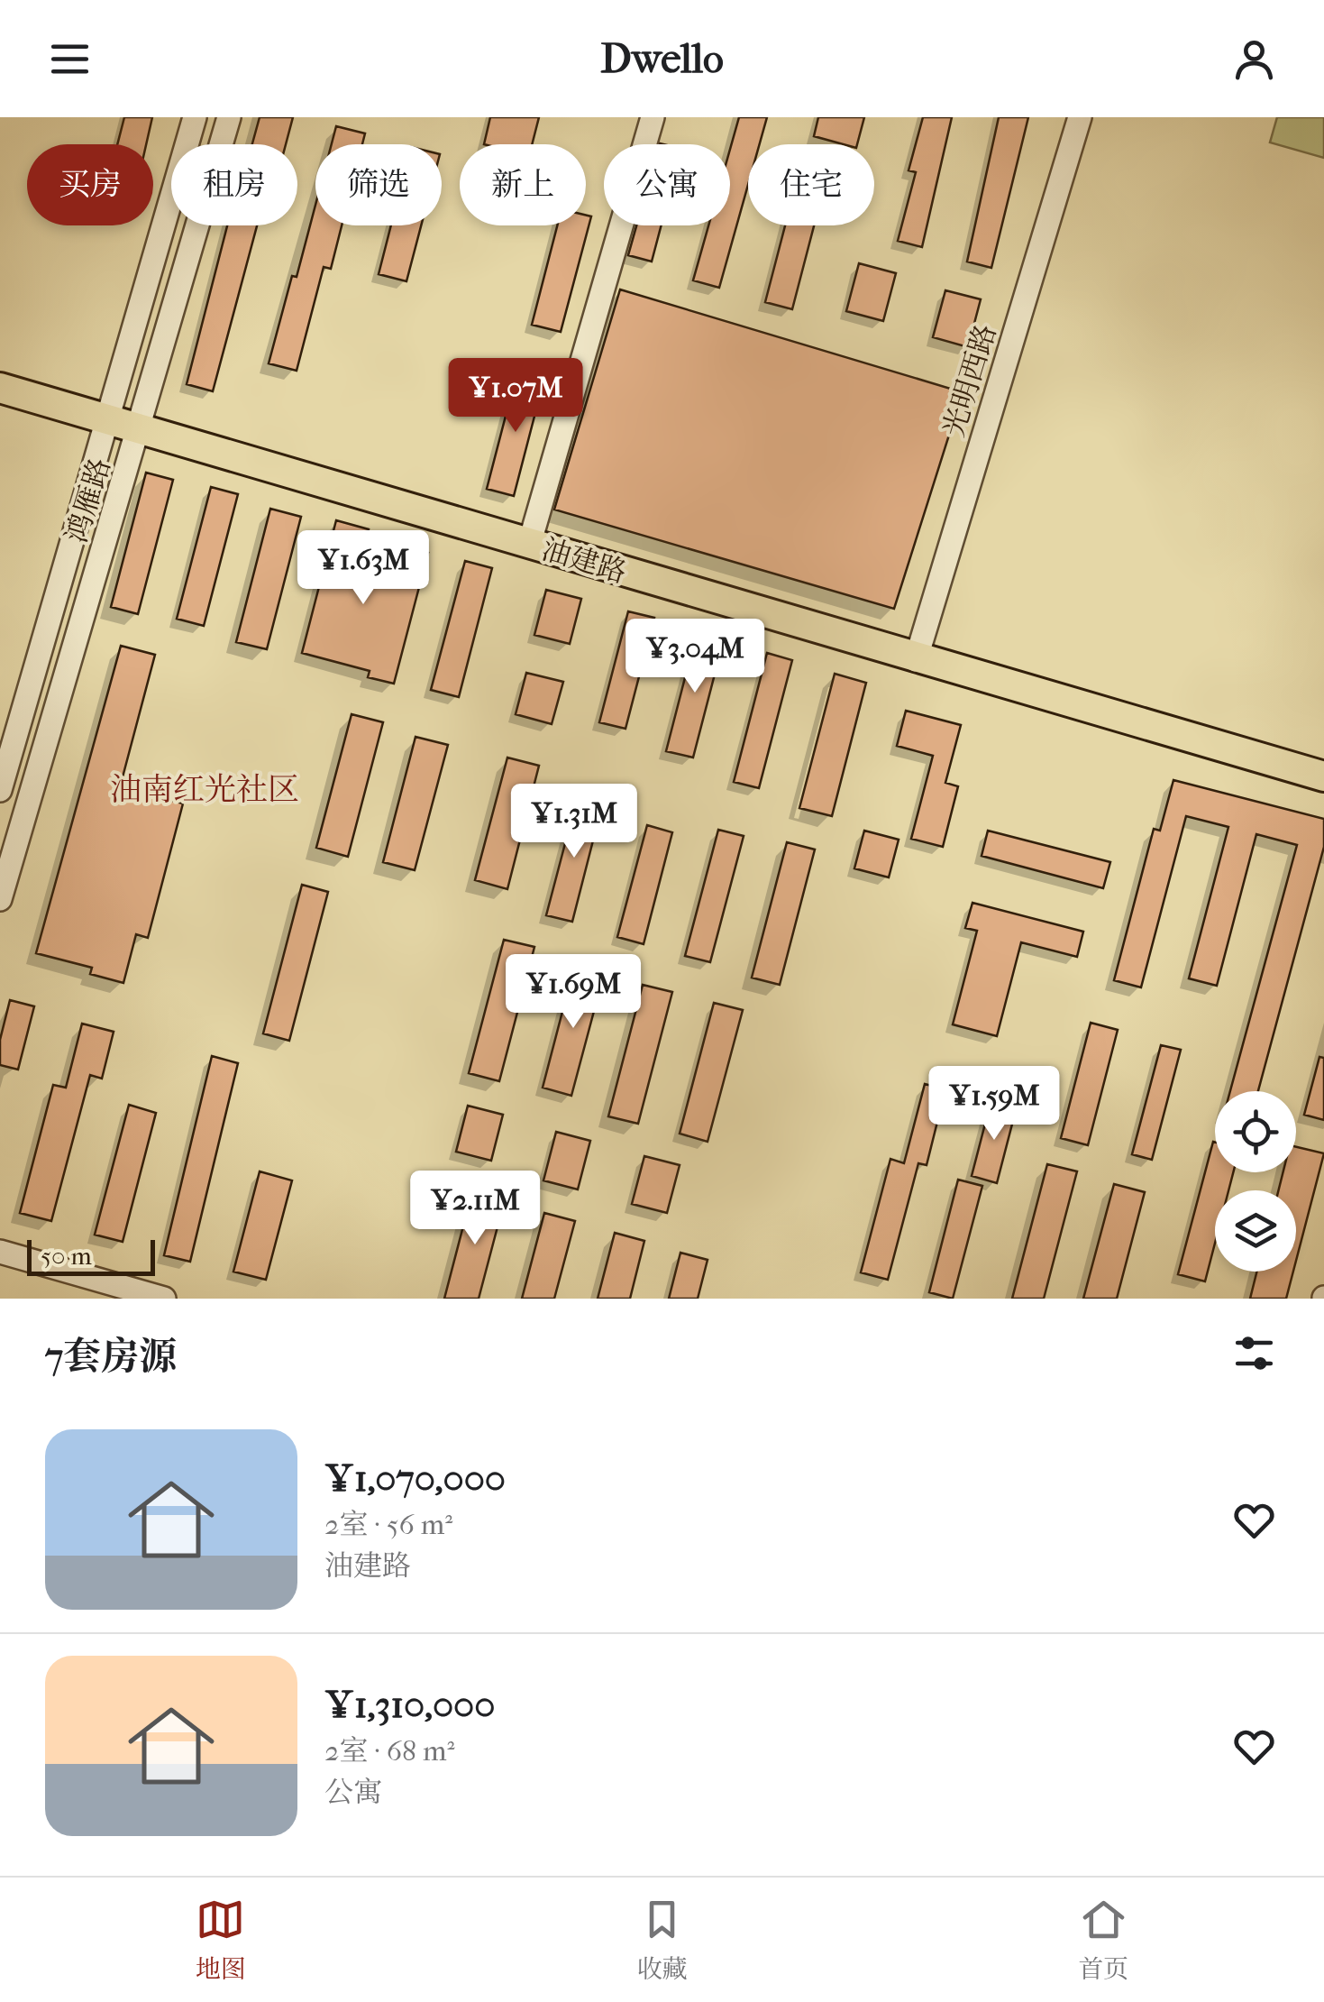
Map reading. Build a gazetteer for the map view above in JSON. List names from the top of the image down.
{
  "streets": {
    "main road": ["油建路"],
    "street": ["光明西路", "鸿雁路"]
  },
  "crossings": [
    ["光明西路", "油建路"],
    ["鸿雁路", "油建路"]
  ],
  "districts": ["油南红光社区"],
  "scale_bar": "50 m",
  "page": {
    "header": "Dwello",
    "chip": [
      "买房",
      "租房",
      "筛选",
      "新上",
      "公寓",
      "住宅"
    ],
    "price": [
      "¥1.07M",
      "¥1.63M",
      "¥3.04M",
      "¥1.31M",
      "¥1.69M",
      "¥1.59M",
      "¥2.11M"
    ],
    "scale": "50 m",
    "heading": "7套房源",
    "list": [
      {
        "name": "¥1,070,000",
        "note": "2室 · 56 m² · 油建路"
      },
      {
        "name": "¥1,310,000",
        "note": "2室 · 68 m² · 公寓"
      }
    ],
    "tabs": ["地图", "收藏", "首页"]
  }
}
